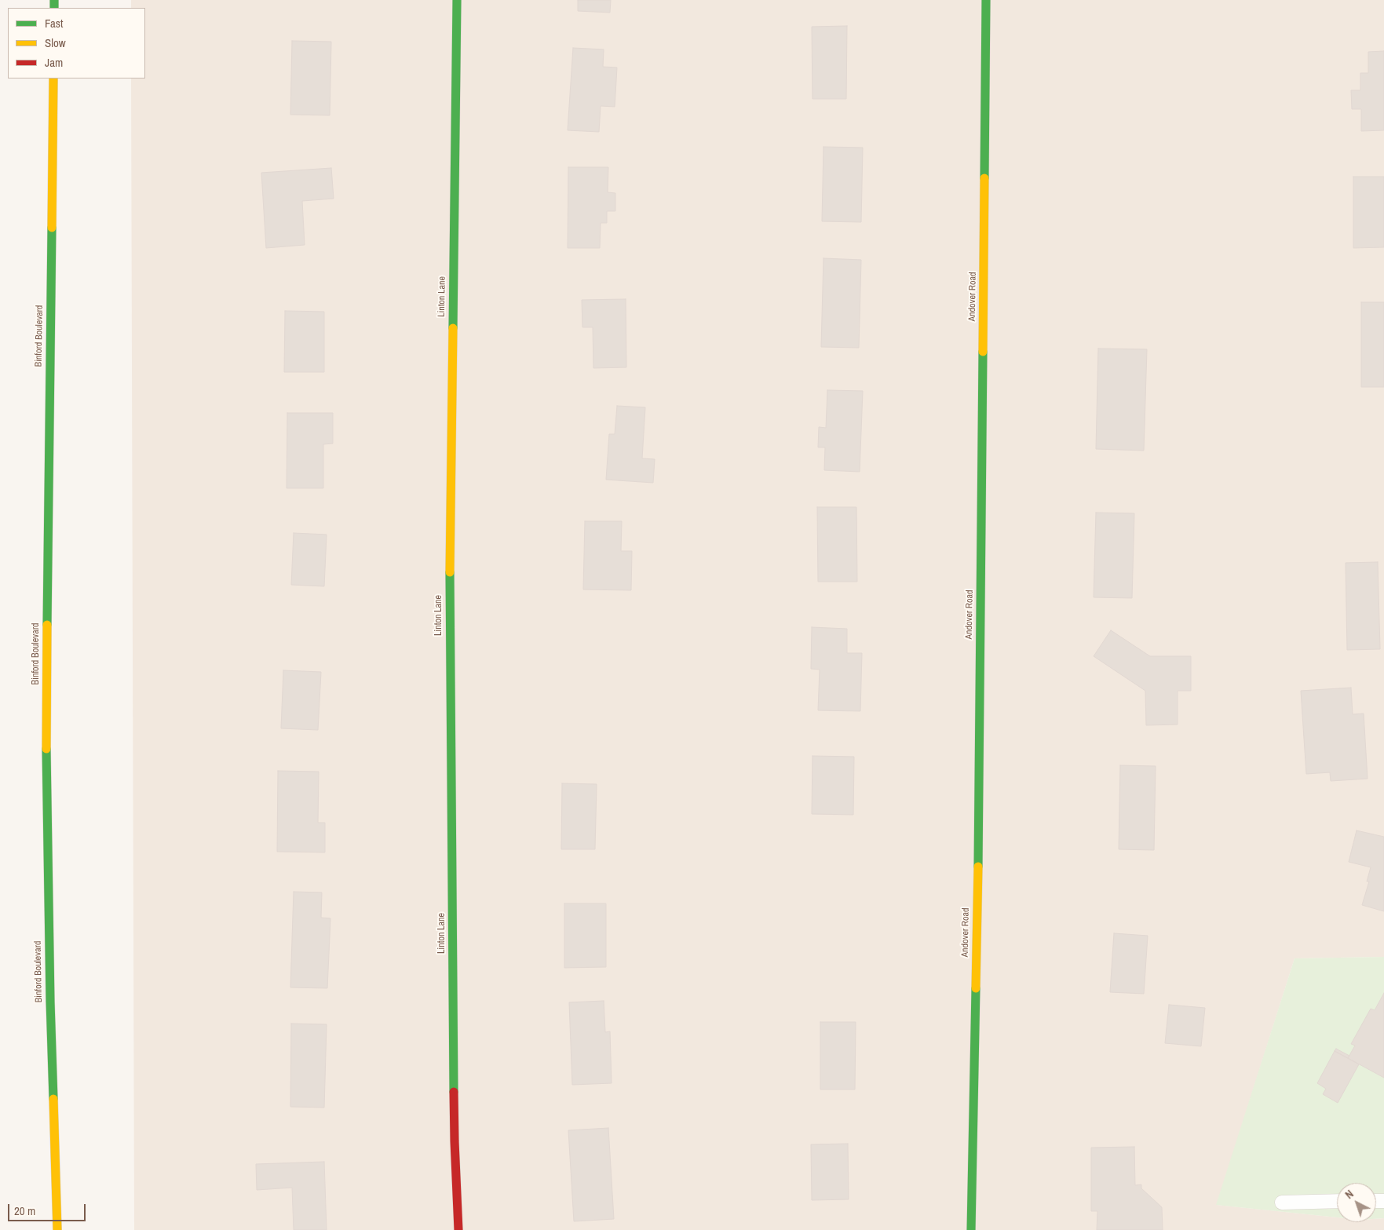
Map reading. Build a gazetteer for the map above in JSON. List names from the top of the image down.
{
  "streets": {
    "street": ["Linton Lane", "Andover Road", "Binford Boulevard"]
  },
  "legend": ["Fast", "Slow", "Jam"],
  "scale_bar": "20 m",
  "north": "top left"
}
